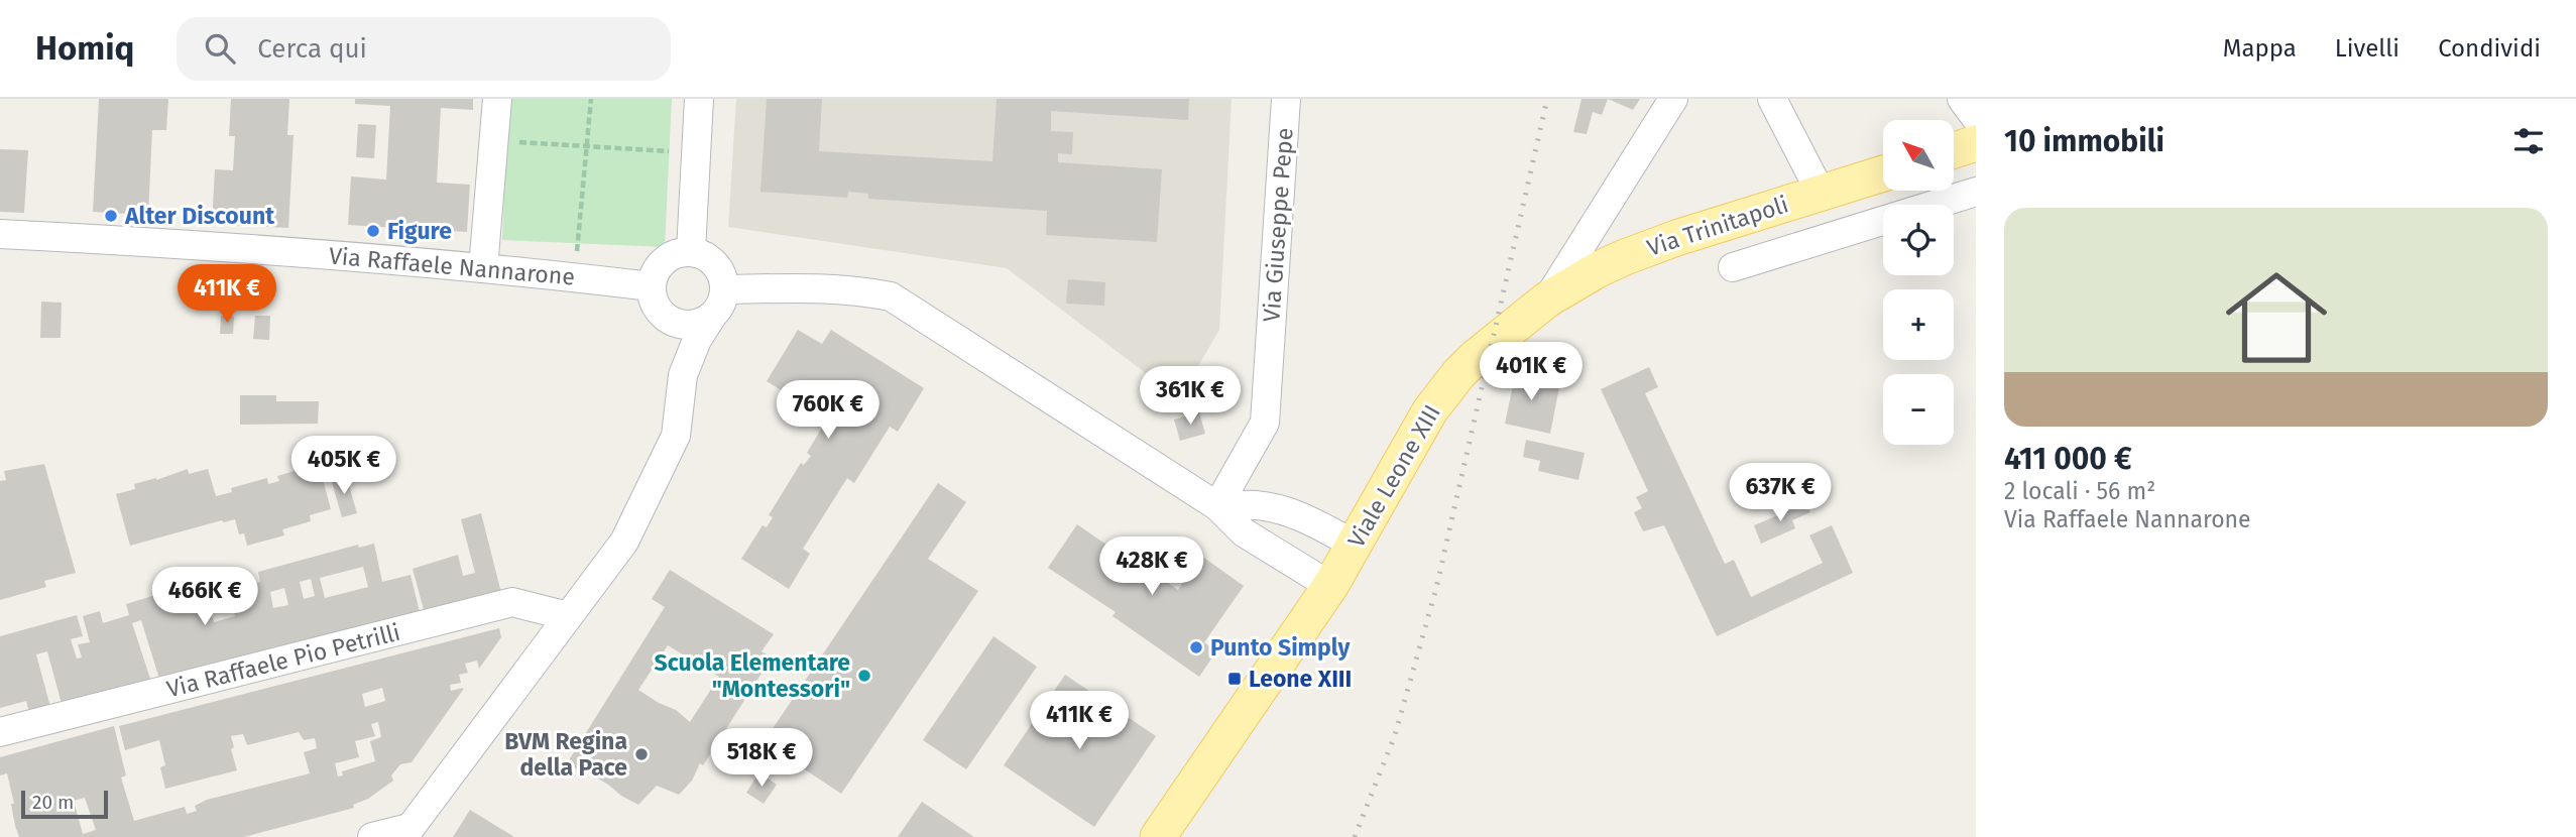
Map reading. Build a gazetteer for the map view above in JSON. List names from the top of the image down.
{
  "streets": {
    "main road": ["Via Trinitapoli", "Viale Leone XIII"],
    "street": ["Via Giuseppe Pepe", "Via Raffaele Nannarone", "Via Raffaele Pio Petrilli"]
  },
  "crossings": [
    ["Via Trinitapoli", "Viale Leone XIII"]
  ],
  "places": {
    "other": [
      "Alter Discount",
      "Figure",
      "Punto Simply",
      "Scuola Elementare \"Montessori\"",
      "BVM Regina della Pace"
    ],
    "transit": ["Leone XIII"]
  },
  "scale_bar": "20 m",
  "north": "top left",
  "page": {
    "header": "Homiq",
    "search": "Cerca qui",
    "nav": ["Mappa", "Livelli", "Condividi"],
    "heading": "10 immobili",
    "map_buttons": ["+", "−"],
    "list": [
      {
        "name": "411 000 €",
        "note": "2 locali · 56 m² · Via Raffaele Nannarone"
      }
    ],
    "price": [
      "411K €",
      "401K €",
      "361K €",
      "760K €",
      "405K €",
      "637K €",
      "428K €",
      "466K €",
      "411K €",
      "518K €"
    ],
    "scale": "20 m"
  }
}
